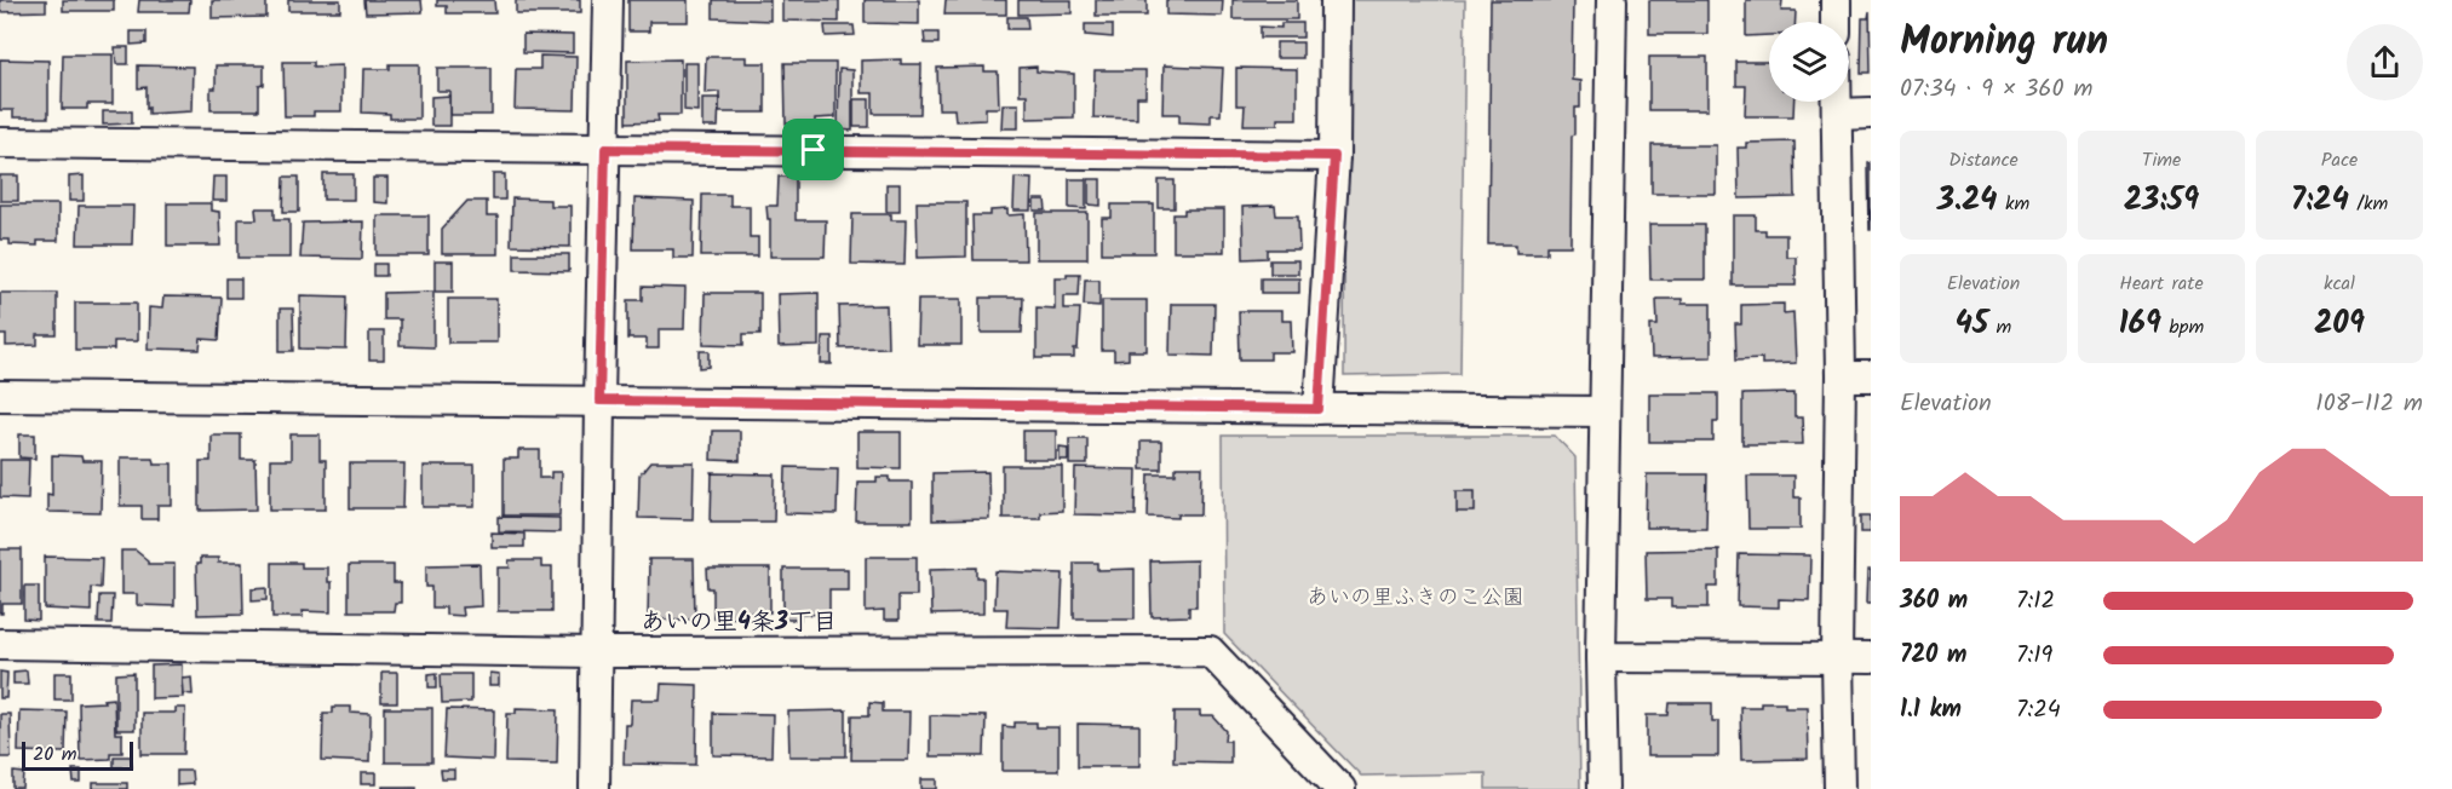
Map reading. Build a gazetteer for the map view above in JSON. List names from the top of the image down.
{
  "districts": ["あいの里4条3丁目"],
  "parks": ["あいの里ふきのこ公園"],
  "scale_bar": "20 m",
  "page": {
    "heading": ["Morning run", "07:34 · 9 × 360 m"],
    "stats": [
      ["Distance", "3.24 km"],
      ["Time", "23:59"],
      ["Pace", "7:24 /km"],
      ["Elevation", "45 m"],
      ["Heart rate", "169 bpm"],
      ["kcal", "209"]
    ],
    "chart": ["Elevation", "108–112 m"],
    "list": [
      {
        "name": "360 m",
        "note": "7:12"
      },
      {
        "name": "720 m",
        "note": "7:19"
      },
      {
        "name": "1.1 km",
        "note": "7:24"
      }
    ],
    "scale": "20 m"
  }
}
